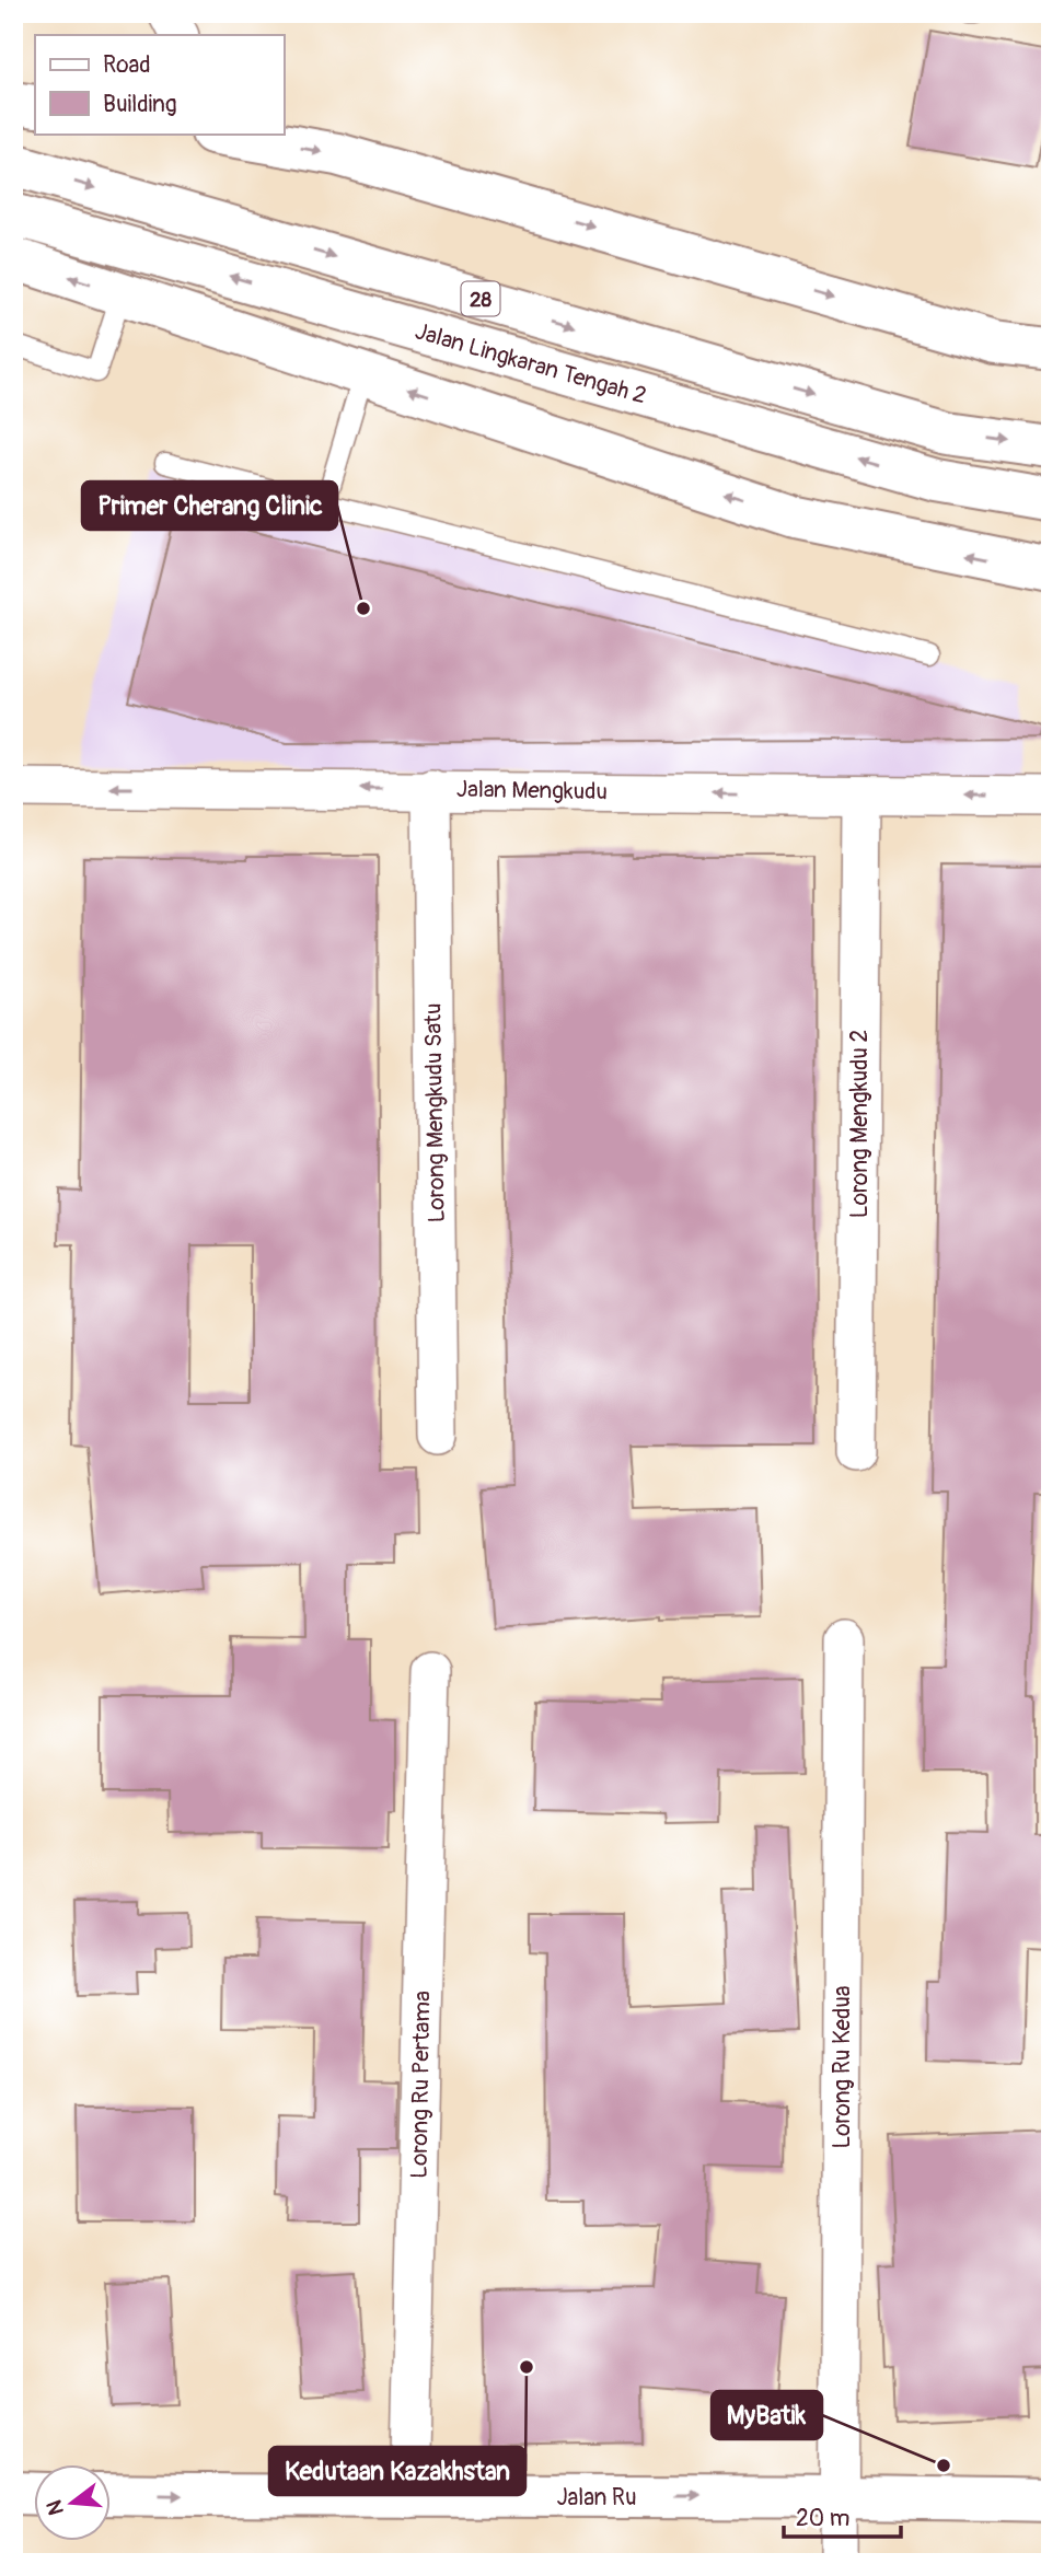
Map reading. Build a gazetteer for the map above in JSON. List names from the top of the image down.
{
  "streets": {
    "main road": ["28", "Jalan Lingkaran Tengah 2", "Jalan Ru"],
    "street": [
      "Jalan Mengkudu",
      "Lorong Mengkudu Satu",
      "Lorong Mengkudu 2",
      "Lorong Ru Kedua",
      "Lorong Ru Pertama"
    ]
  },
  "crossings": [
    ["Jalan Mengkudu", "Lorong Mengkudu Satu"],
    ["Jalan Mengkudu", "Lorong Mengkudu 2"],
    ["Lorong Ru Kedua", "Jalan Ru"],
    ["Lorong Ru Pertama", "Jalan Ru"]
  ],
  "one_way": ["Jalan Mengkudu", "Jalan Ru"],
  "places": ["Primer Cherang Clinic", "Kedutaan Kazakhstan", "MyBatik"],
  "legend": ["Road", "Building"],
  "scale_bar": "20 m",
  "north": "left"
}
